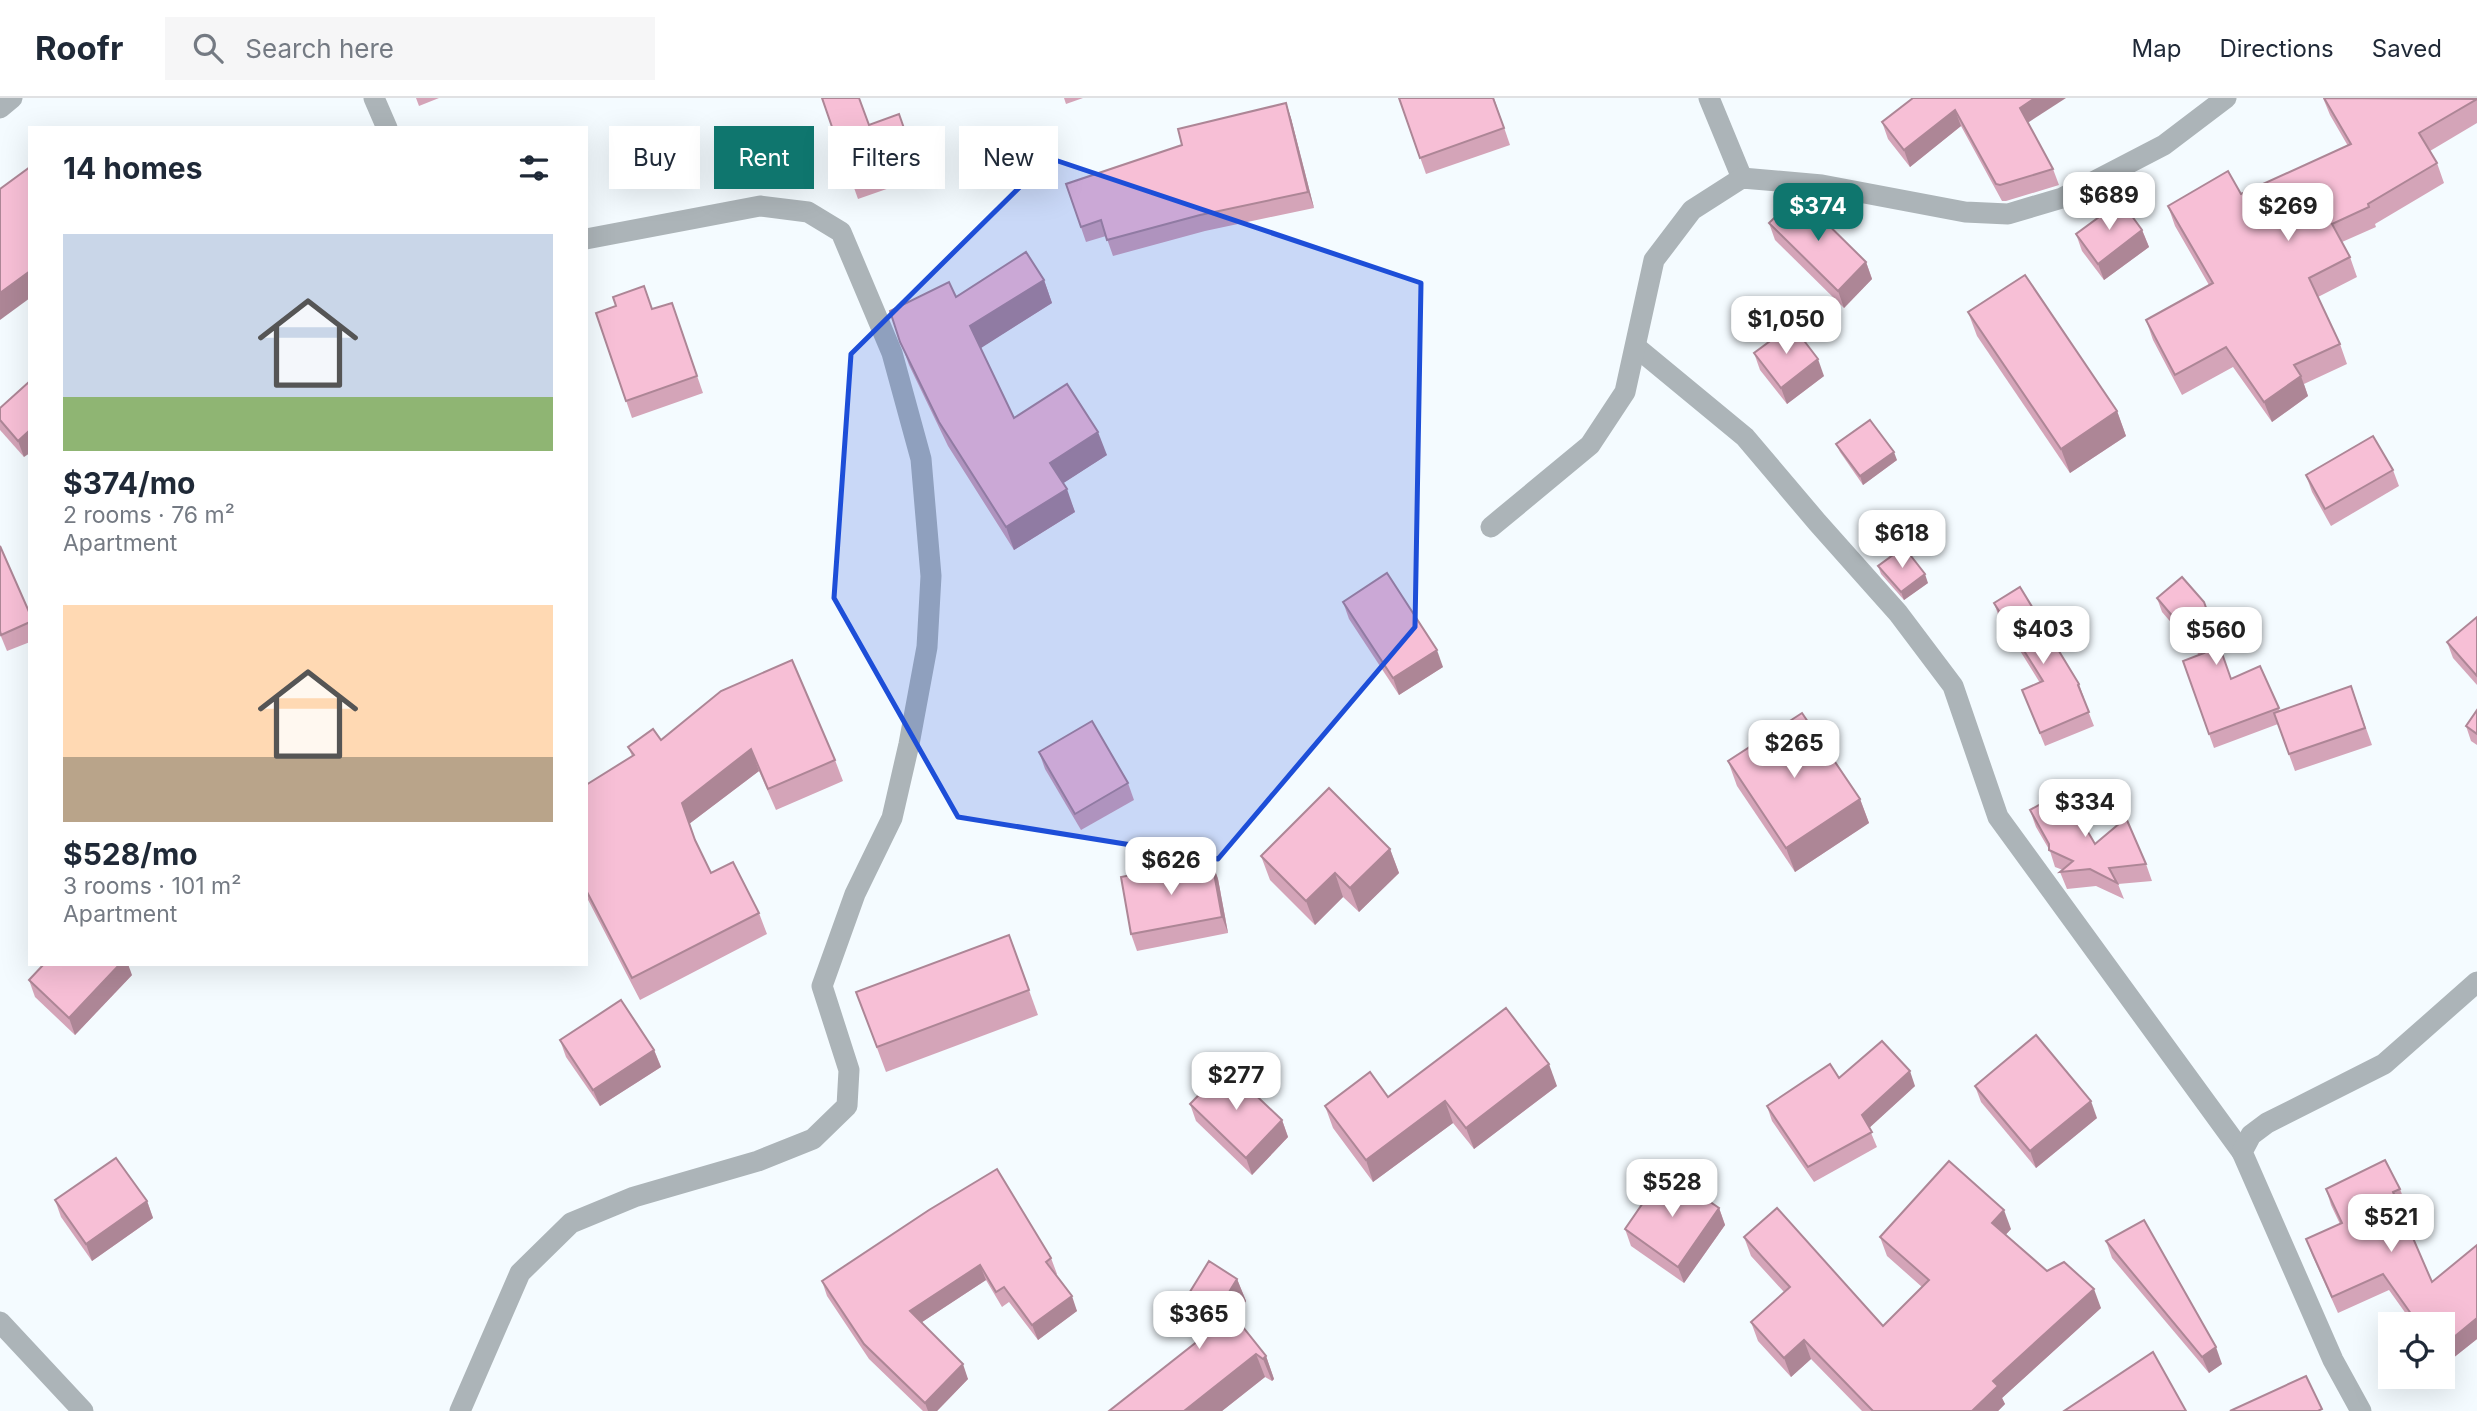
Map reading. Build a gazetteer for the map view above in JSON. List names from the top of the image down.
{
  "page": {
    "header": "Roofr",
    "search": "Search here",
    "nav": ["Map", "Directions", "Saved"],
    "chip": [
      "Buy",
      "Rent",
      "Filters",
      "New"
    ],
    "heading": "14 homes",
    "price": [
      "$689",
      "$374",
      "$269",
      "$1,050",
      "$618",
      "$403",
      "$560",
      "$265",
      "$334",
      "$626",
      "$277",
      "$528",
      "$521",
      "$365"
    ],
    "list": [
      {
        "name": "$374/mo",
        "note": "2 rooms · 76 m² · Apartment"
      },
      {
        "name": "$528/mo",
        "note": "3 rooms · 101 m² · Apartment"
      }
    ]
  }
}
